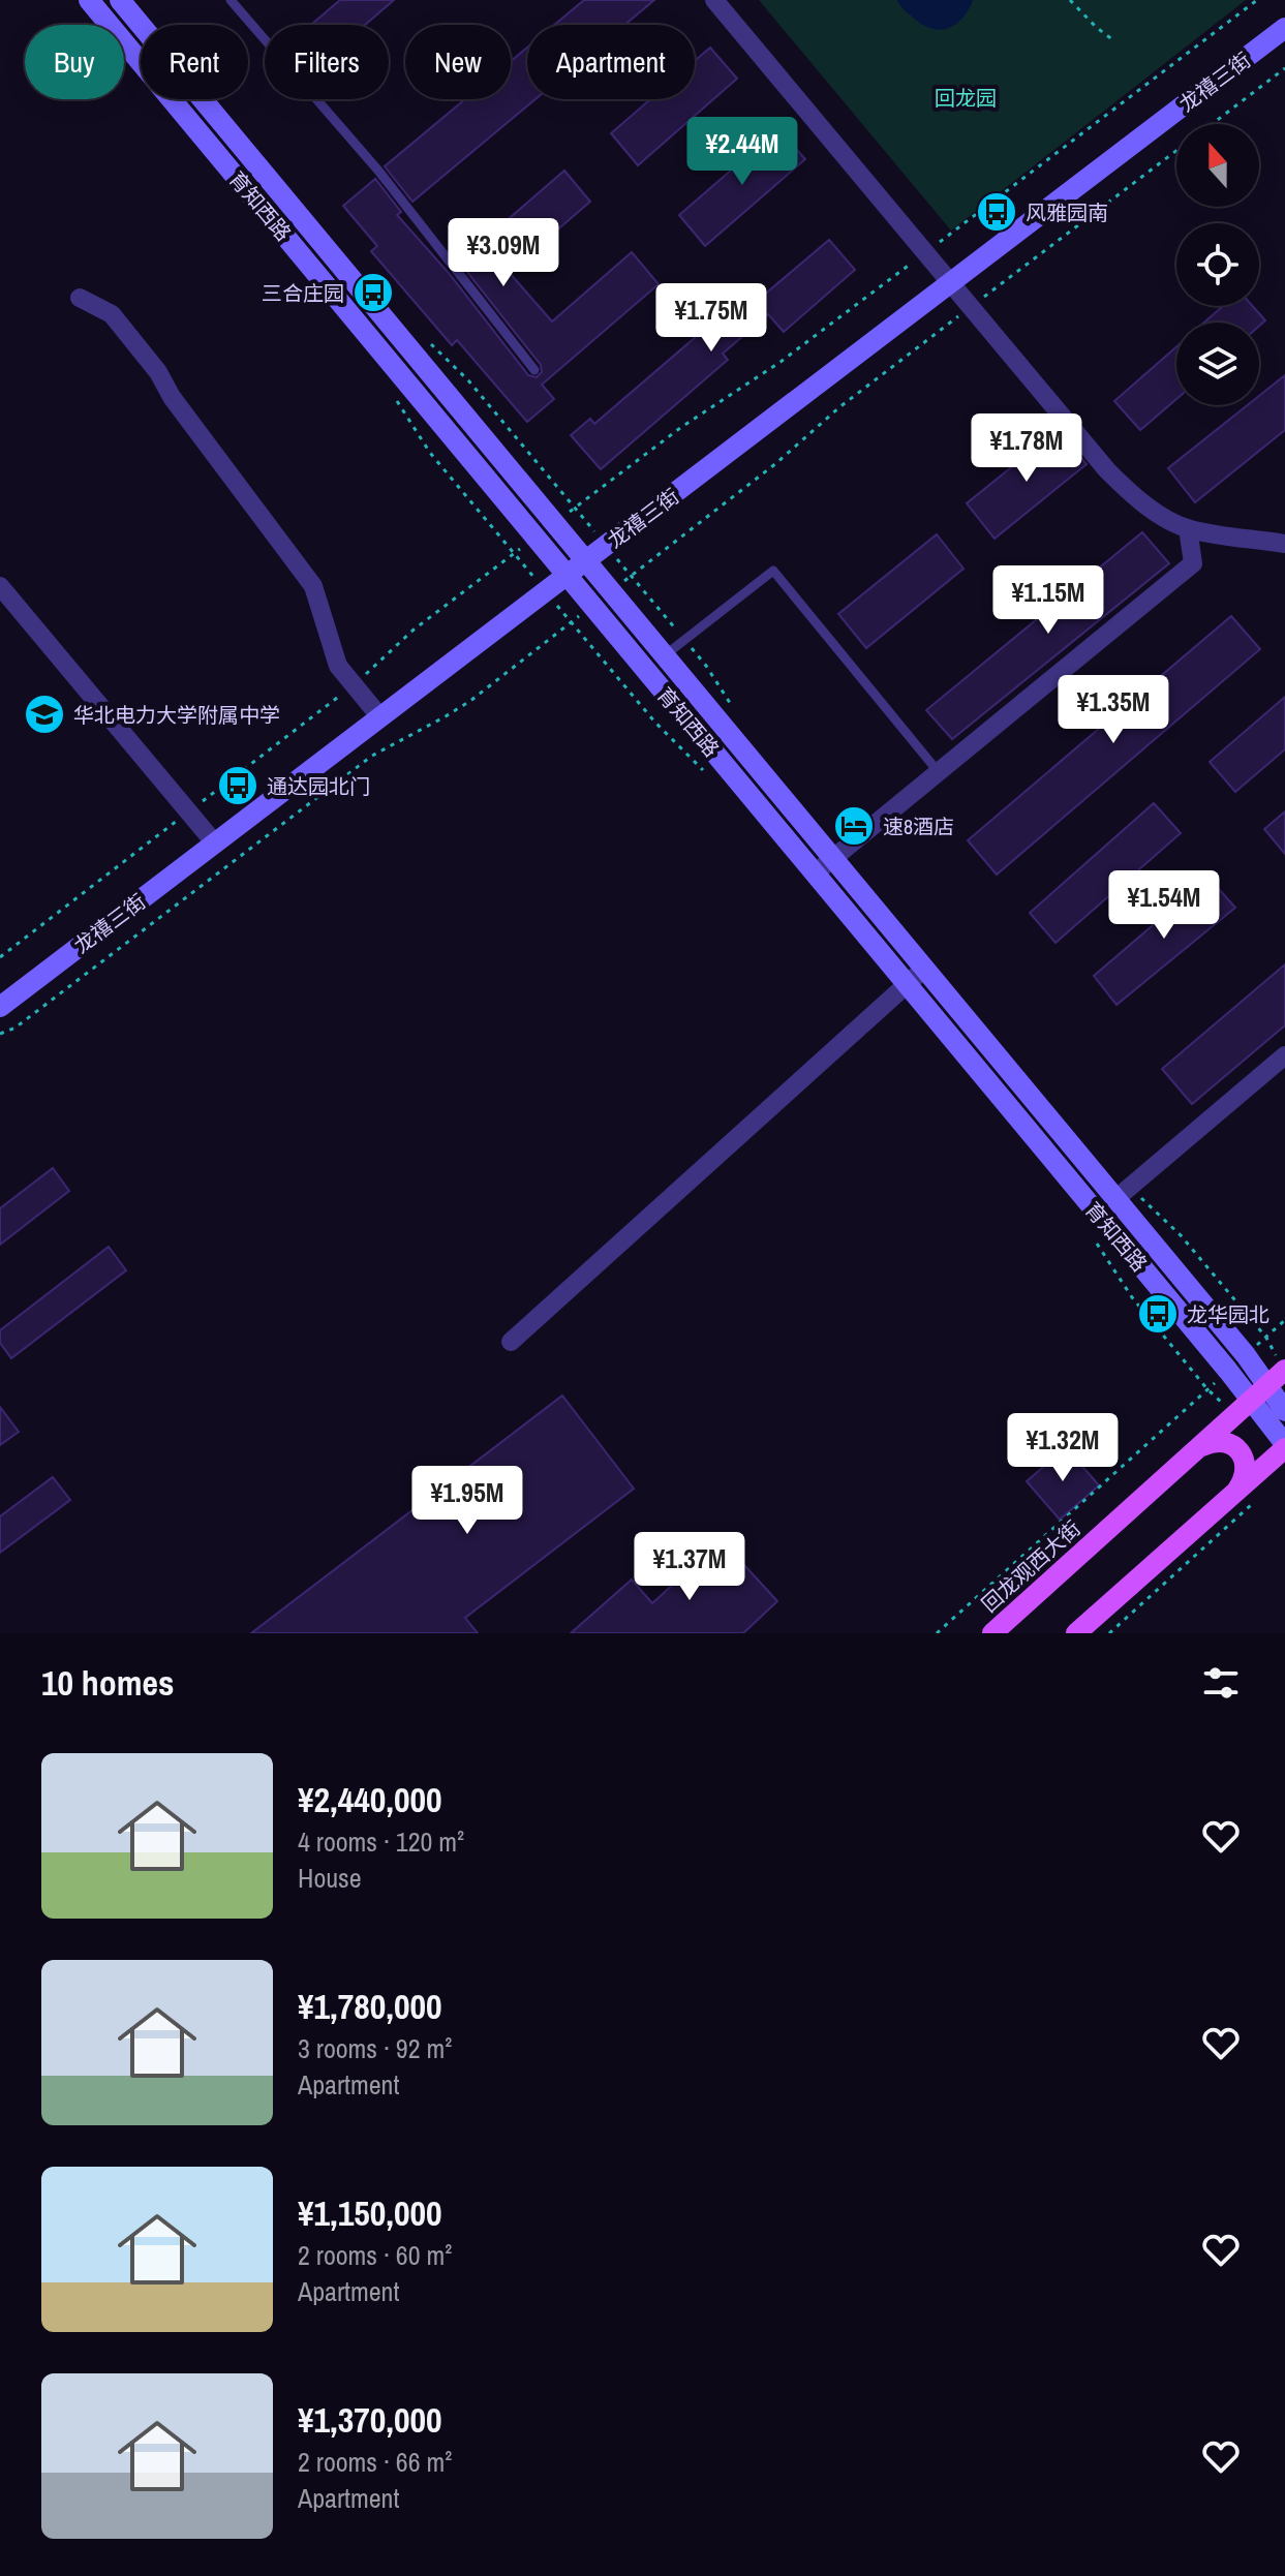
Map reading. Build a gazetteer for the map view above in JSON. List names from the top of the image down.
{
  "streets": {
    "main road": ["回龙观西大街"],
    "street": ["龙禧三街", "育知西路"]
  },
  "crossings": [
    ["龙禧三街", "育知西路"],
    ["育知西路", "回龙观西大街"]
  ],
  "parks": ["回龙园"],
  "places": {
    "bus stop": [
      "风雅园南",
      "三合庄园",
      "通达园北门",
      "龙华园北"
    ],
    "school or university": ["华北电力大学附属中学"],
    "hotel": ["速8酒店"]
  },
  "north": "top",
  "page": {
    "chip": [
      "Buy",
      "Rent",
      "Filters",
      "New",
      "Apartment"
    ],
    "price": [
      "¥2.44M",
      "¥3.09M",
      "¥1.75M",
      "¥1.78M",
      "¥1.15M",
      "¥1.35M",
      "¥1.54M",
      "¥1.32M",
      "¥1.95M",
      "¥1.37M"
    ],
    "heading": "10 homes",
    "list": [
      {
        "name": "¥2,440,000",
        "note": "4 rooms · 120 m² · House"
      },
      {
        "name": "¥1,780,000",
        "note": "3 rooms · 92 m² · Apartment"
      },
      {
        "name": "¥1,150,000",
        "note": "2 rooms · 60 m² · Apartment"
      },
      {
        "name": "¥1,370,000",
        "note": "2 rooms · 66 m² · Apartment"
      }
    ]
  }
}
